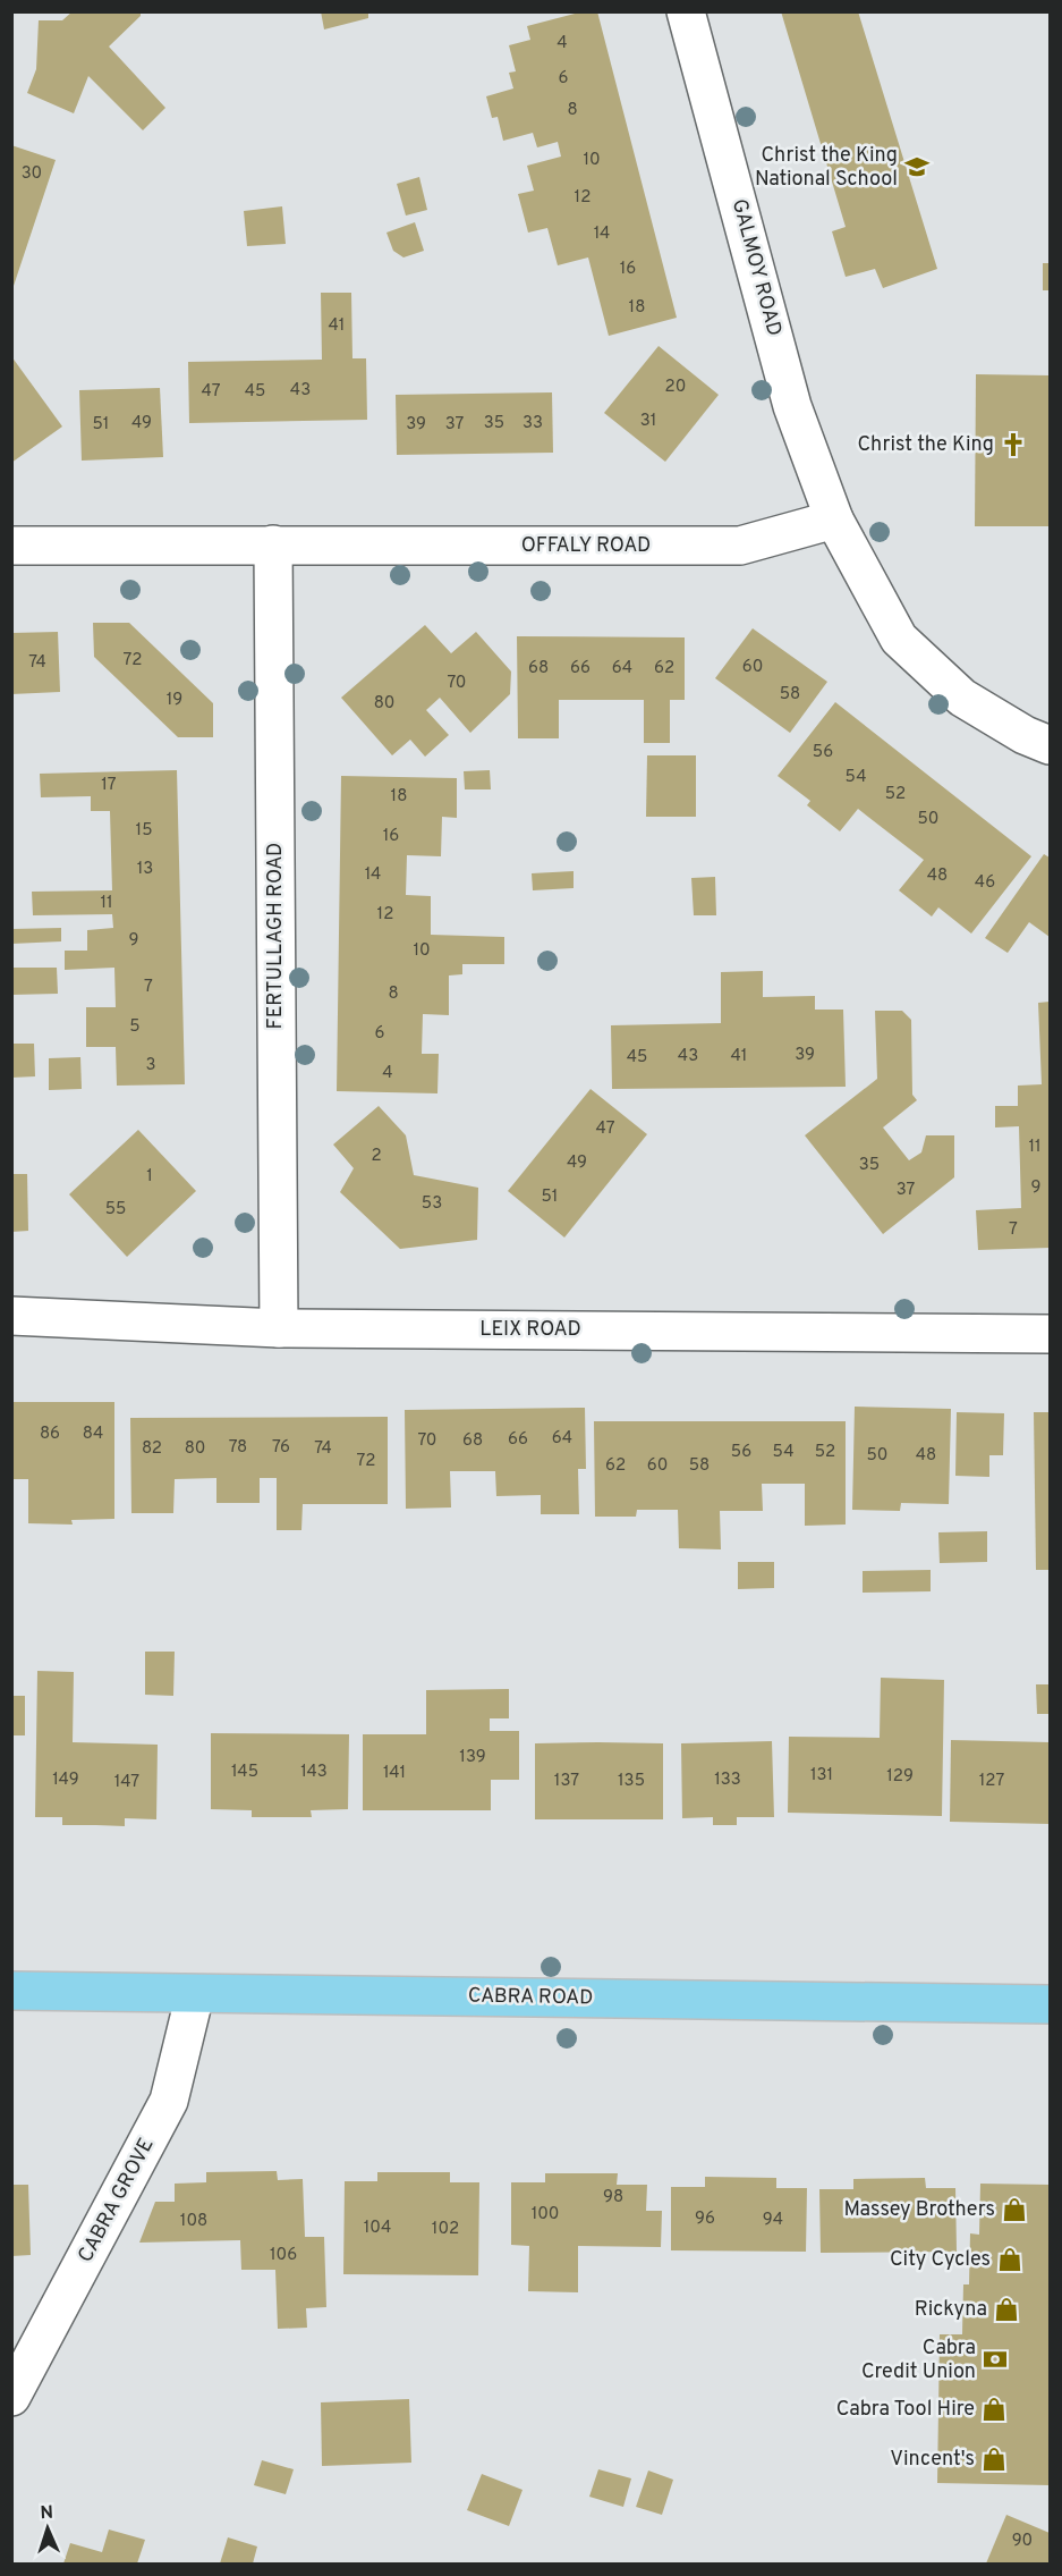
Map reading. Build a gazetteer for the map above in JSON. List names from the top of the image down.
{
  "streets": {
    "main road": ["CABRA ROAD"],
    "street": [
      "GALMOY ROAD",
      "OFFALY ROAD",
      "FERTULLAGH ROAD",
      "LEIX ROAD",
      "CABRA GROVE"
    ]
  },
  "crossings": [
    ["GALMOY ROAD", "OFFALY ROAD"],
    ["OFFALY ROAD", "FERTULLAGH ROAD"],
    ["FERTULLAGH ROAD", "LEIX ROAD"],
    ["CABRA ROAD", "CABRA GROVE"]
  ],
  "places": {
    "school or university": ["Christ the King National School"],
    "church": ["Christ the King"],
    "shop": [
      "Massey Brothers",
      "City Cycles",
      "Rickyna",
      "Cabra Tool Hire",
      "Vincent's"
    ],
    "bank": ["Cabra Credit Union"]
  },
  "house_numbers": [
    "4",
    "6",
    "8",
    "10",
    "30",
    "12",
    "14",
    "16",
    "18",
    "41",
    "20",
    "43",
    "47",
    "45",
    "31",
    "49",
    "35",
    "33",
    "51",
    "39",
    "37",
    "72",
    "74",
    "60",
    "68",
    "66",
    "64",
    "62",
    "70",
    "58",
    "19",
    "80",
    "56",
    "54",
    "17",
    "52",
    "18",
    "50",
    "15",
    "16",
    "13",
    "14",
    "48",
    "46",
    "11",
    "12",
    "9",
    "10",
    "7",
    "8",
    "5",
    "6",
    "39",
    "43",
    "41",
    "45",
    "3",
    "4",
    "47",
    "11",
    "2",
    "49",
    "35",
    "1",
    "9",
    "37",
    "51",
    "53",
    "55",
    "7",
    "86",
    "84",
    "64",
    "66",
    "70",
    "68",
    "78",
    "76",
    "82",
    "80",
    "74",
    "56",
    "54",
    "52",
    "50",
    "48",
    "72",
    "62",
    "60",
    "58",
    "139",
    "145",
    "143",
    "141",
    "131",
    "129",
    "149",
    "133",
    "137",
    "135",
    "127",
    "147",
    "98",
    "100",
    "96",
    "94",
    "108",
    "104",
    "102",
    "106",
    "90"
  ],
  "north": "top"
}
